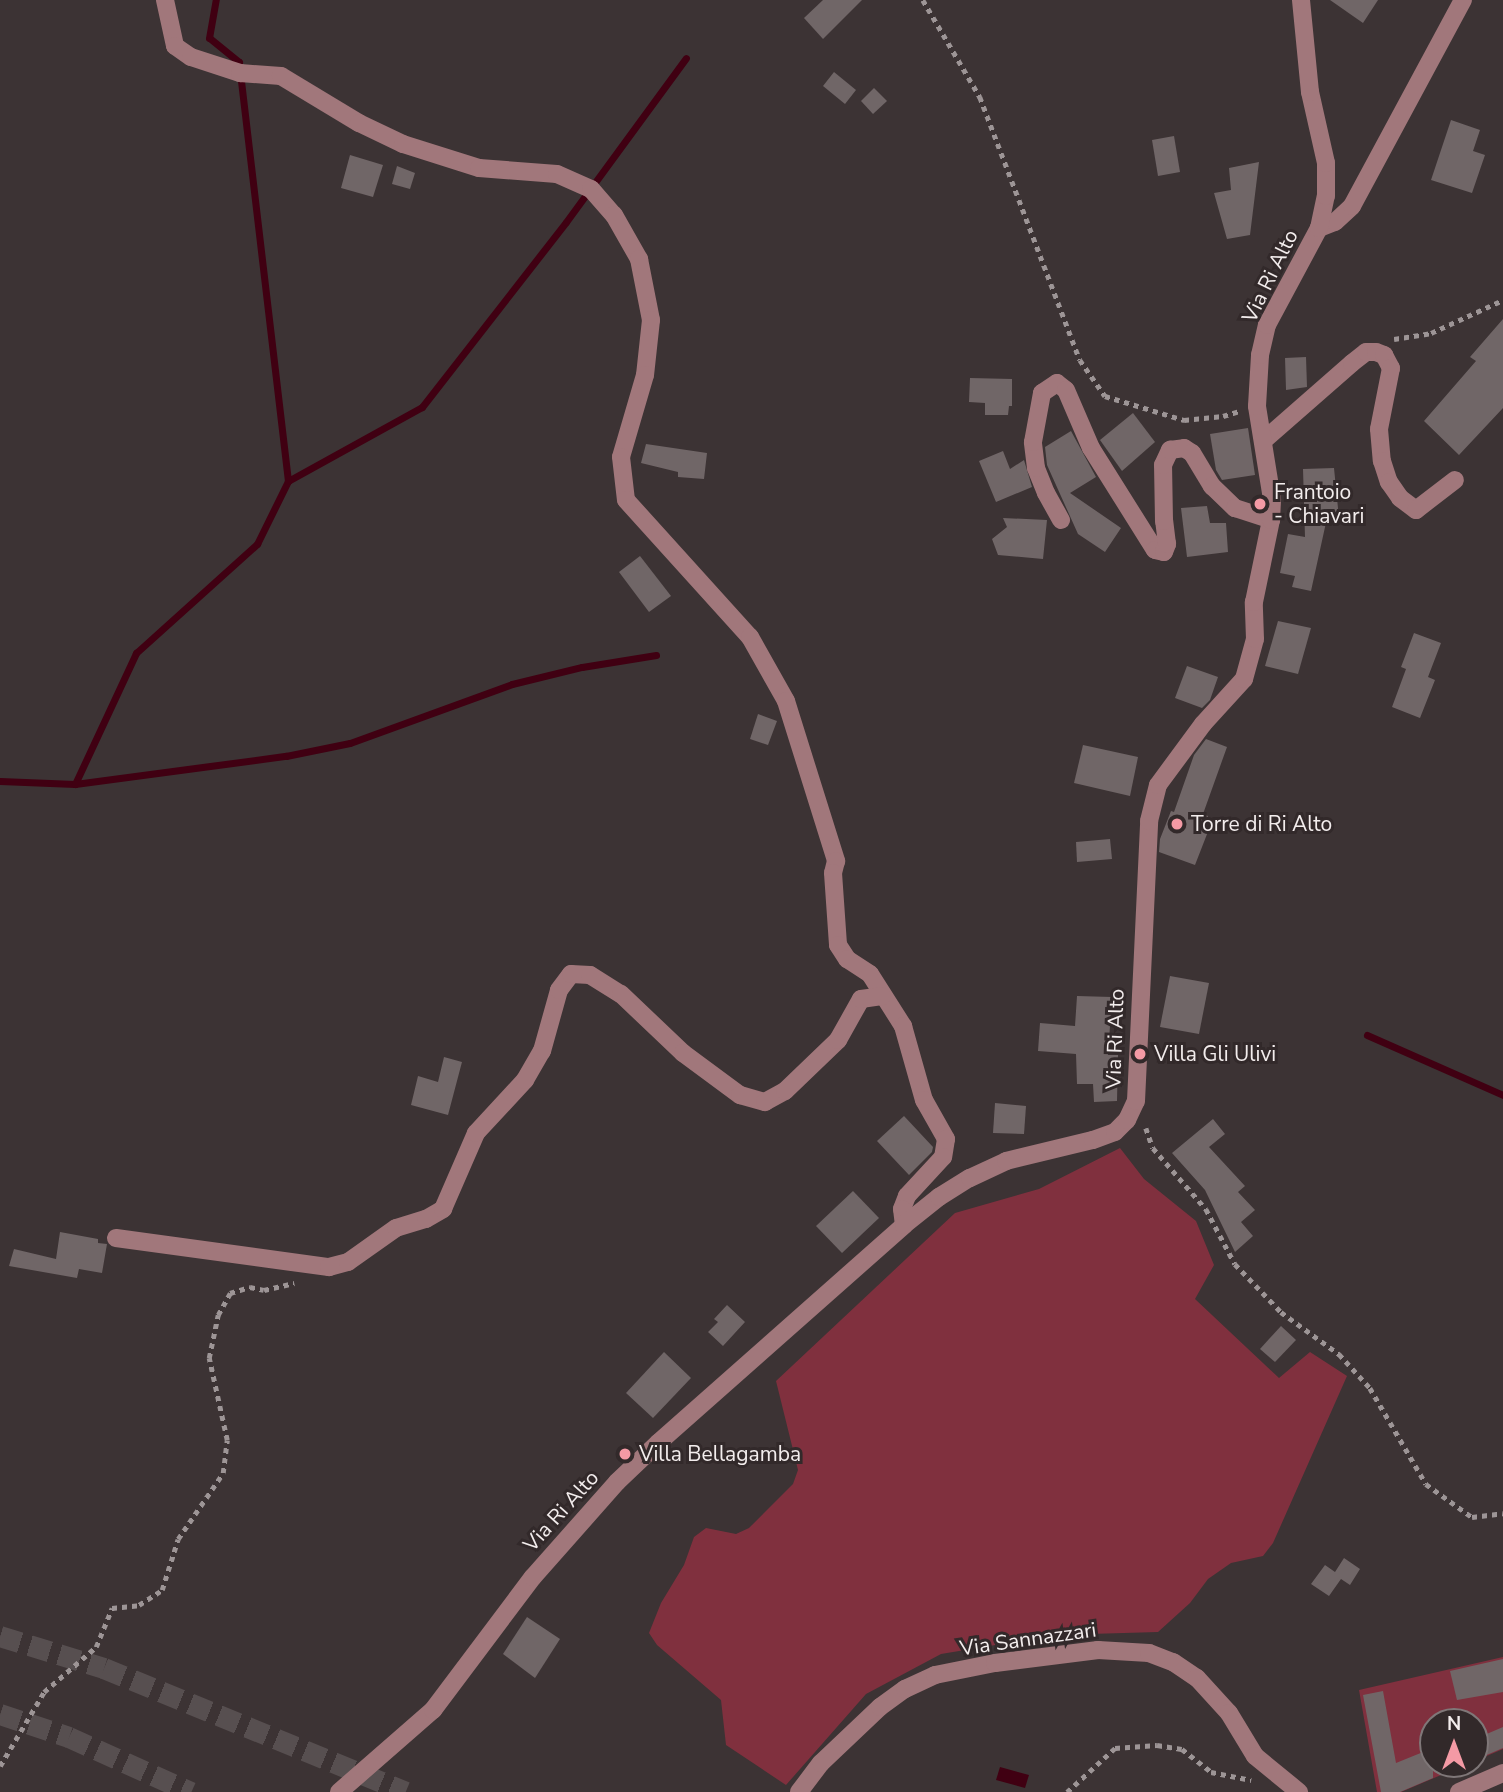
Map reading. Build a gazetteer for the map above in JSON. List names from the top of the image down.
{
  "streets": {
    "street": ["Via Ri Alto", "Via Sannazzari"]
  },
  "places": [
    "Frantoio - Chiavari",
    "Torre di Ri Alto",
    "Villa Gli Ulivi",
    "Villa Bellagamba"
  ],
  "north": "top"
}
